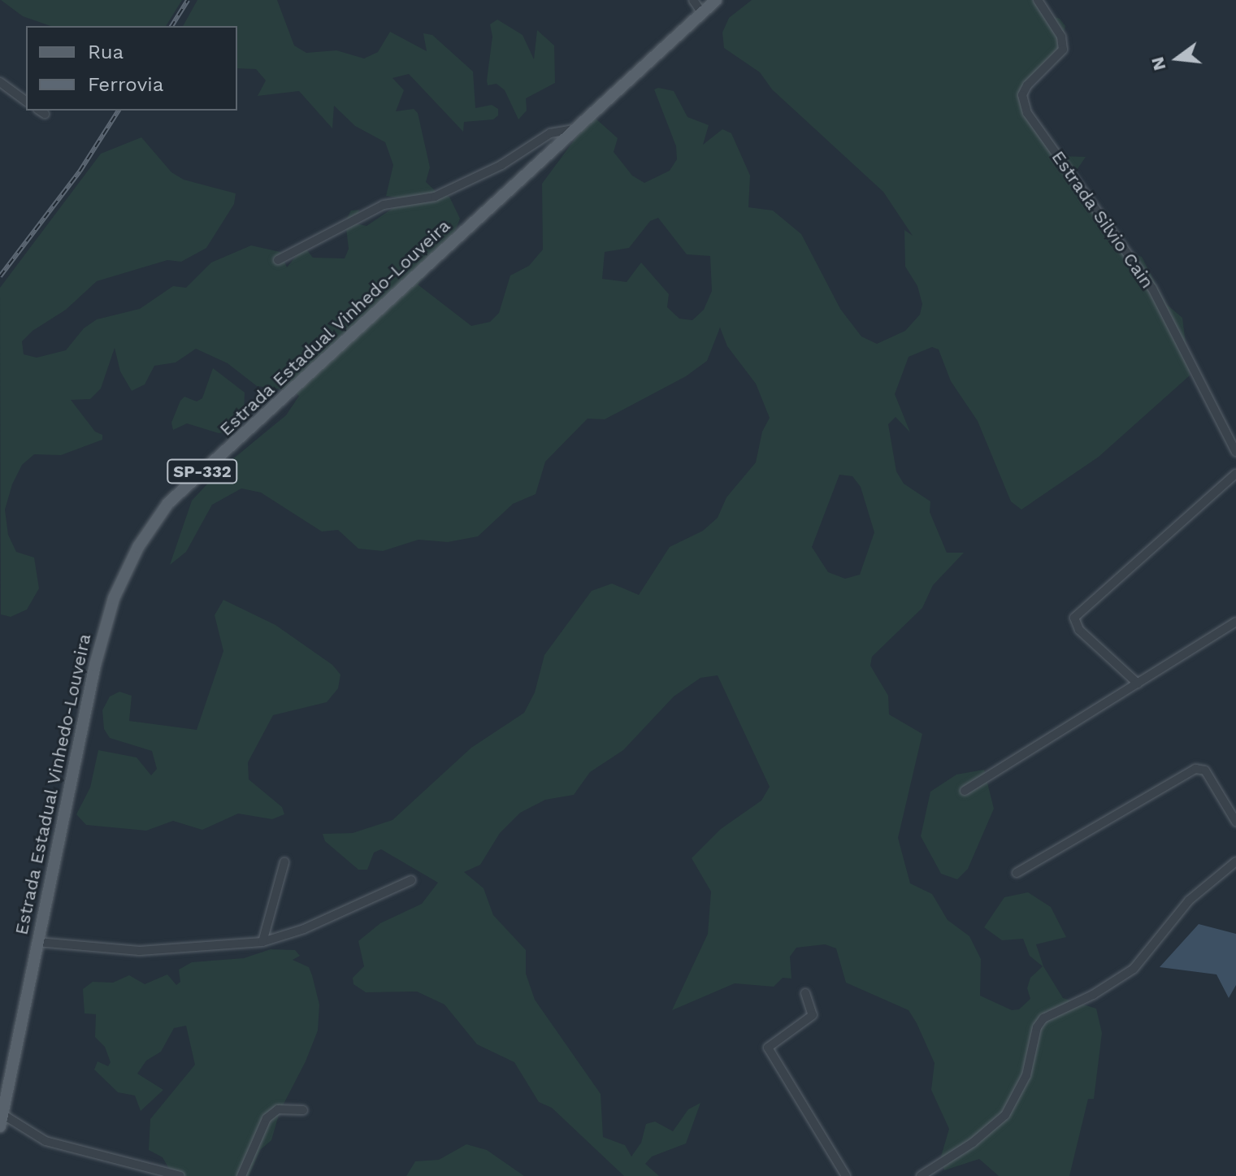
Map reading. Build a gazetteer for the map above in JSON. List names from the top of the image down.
{
  "streets": {
    "main road": ["Estrada Estadual Vinhedo-Louveira", "SP-332"],
    "street": ["Estrada Silvio Cain"]
  },
  "legend": ["Rua", "Ferrovia"],
  "north": "left"
}
